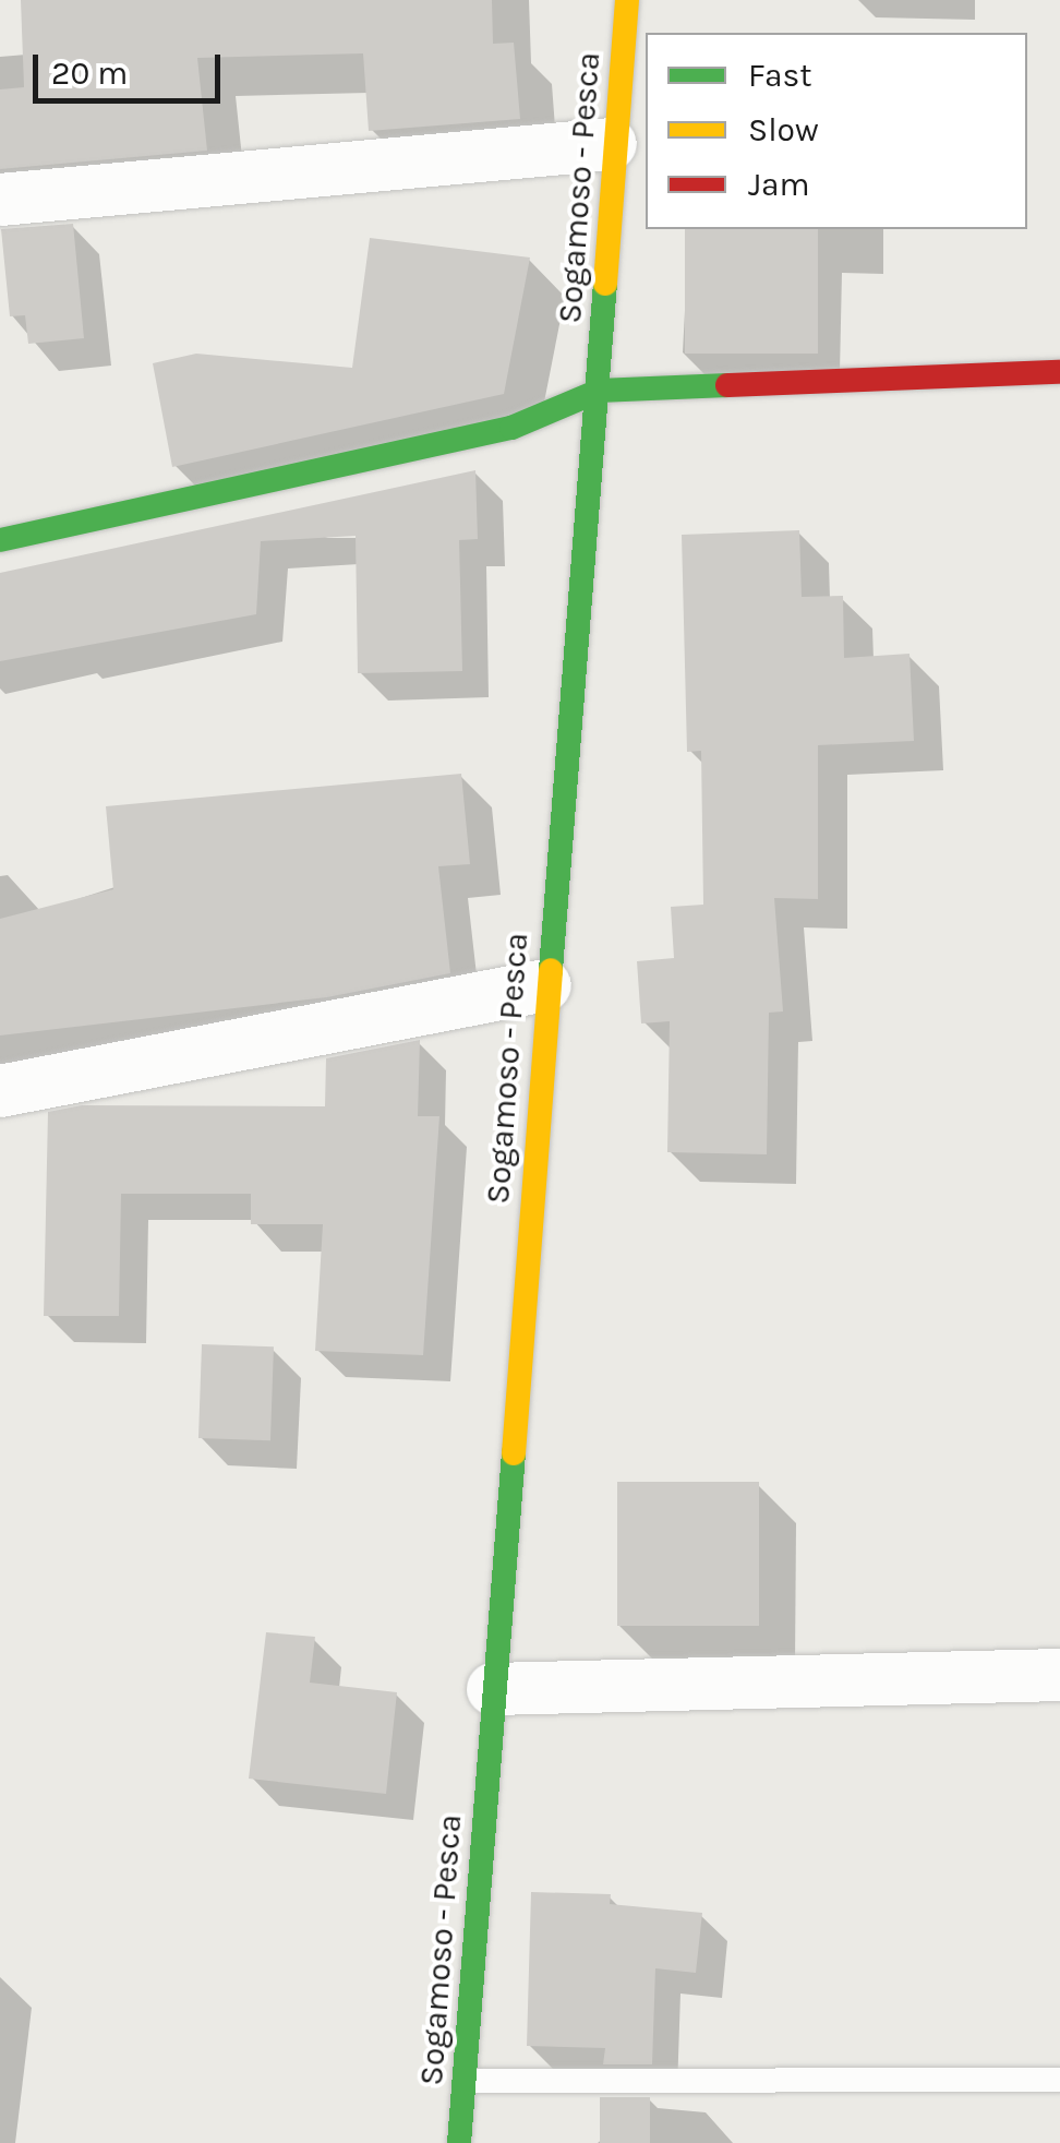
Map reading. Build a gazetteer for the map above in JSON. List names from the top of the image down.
{
  "streets": {
    "main road": ["Sogamoso - Pesca"]
  },
  "legend": ["Fast", "Slow", "Jam"],
  "scale_bar": "20 m"
}
